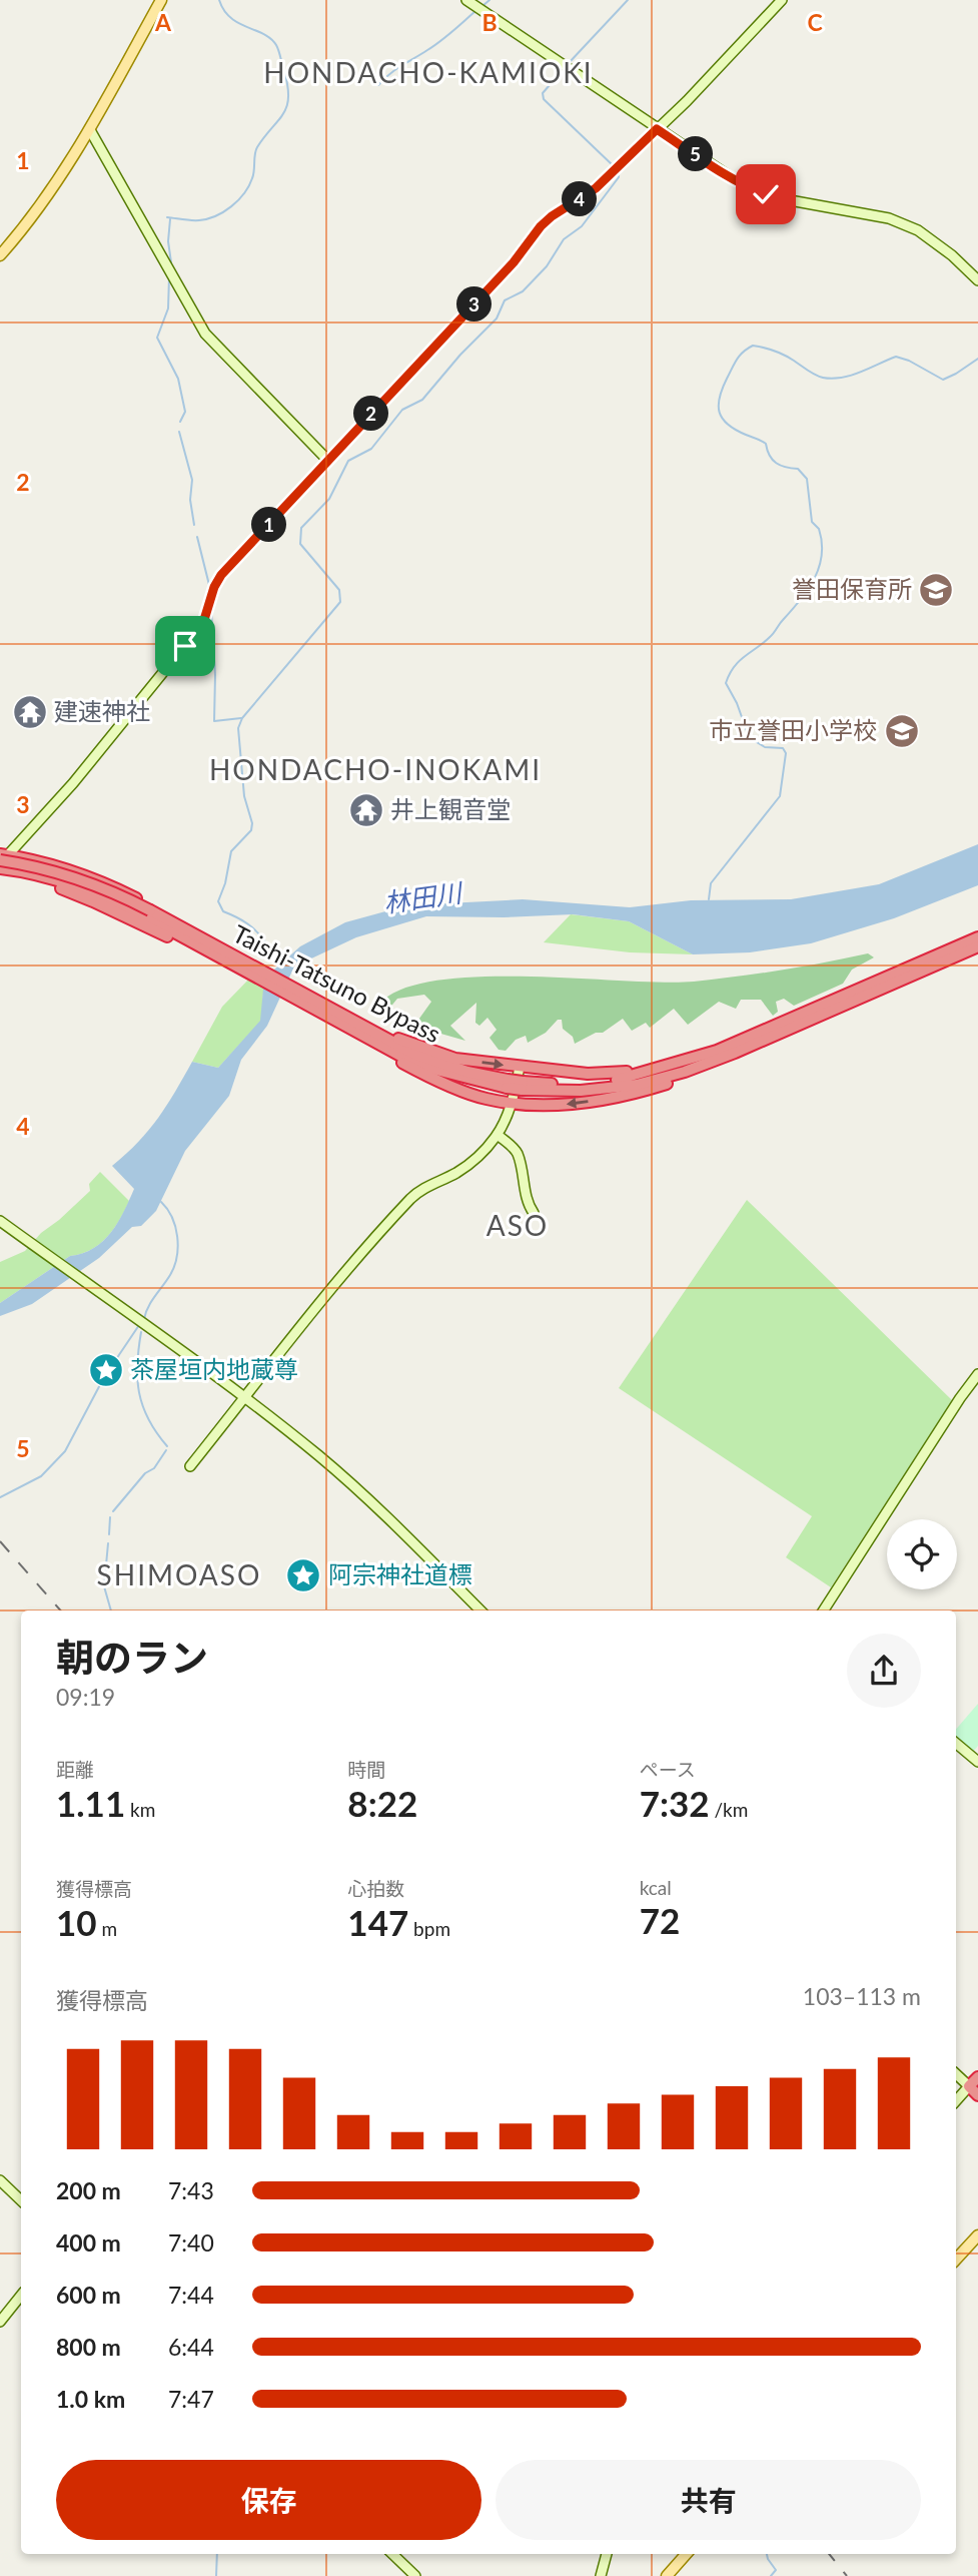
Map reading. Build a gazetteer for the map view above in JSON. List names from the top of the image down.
{
  "streets": {
    "highway": ["Taishi-Tatsuno Bypass"]
  },
  "districts": [
    "HONDACHO-KAMIOKI",
    "HONDACHO-INOKAMI",
    "ASO",
    "SHIMOASO"
  ],
  "water": ["林田川"],
  "places": {
    "school or university": ["誉田保育所", "市立誉田小学校"],
    "temple": ["建速神社", "井上観音堂"],
    "place": ["茶屋垣内地蔵尊", "阿宗神社道標"]
  },
  "page": {
    "pins": [
      "5",
      "4",
      "3",
      "2",
      "1"
    ],
    "heading": ["朝のラン", "09:19"],
    "stats": [
      ["距離", "1.11 km"],
      ["時間", "8:22"],
      ["ペース", "7:32 /km"],
      ["獲得標高", "10 m"],
      ["心拍数", "147 bpm"],
      ["kcal", "72"]
    ],
    "chart": ["獲得標高", "103–113 m"],
    "list": [
      {
        "name": "200 m",
        "note": "7:43"
      },
      {
        "name": "400 m",
        "note": "7:40"
      },
      {
        "name": "600 m",
        "note": "7:44"
      },
      {
        "name": "800 m",
        "note": "6:44"
      },
      {
        "name": "1.0 km",
        "note": "7:47"
      }
    ],
    "buttons": ["保存", "共有"]
  },
  "grid": {
    "columns": ["A", "B", "C"],
    "rows": [
      "1",
      "2",
      "3",
      "4",
      "5"
    ]
  }
}
